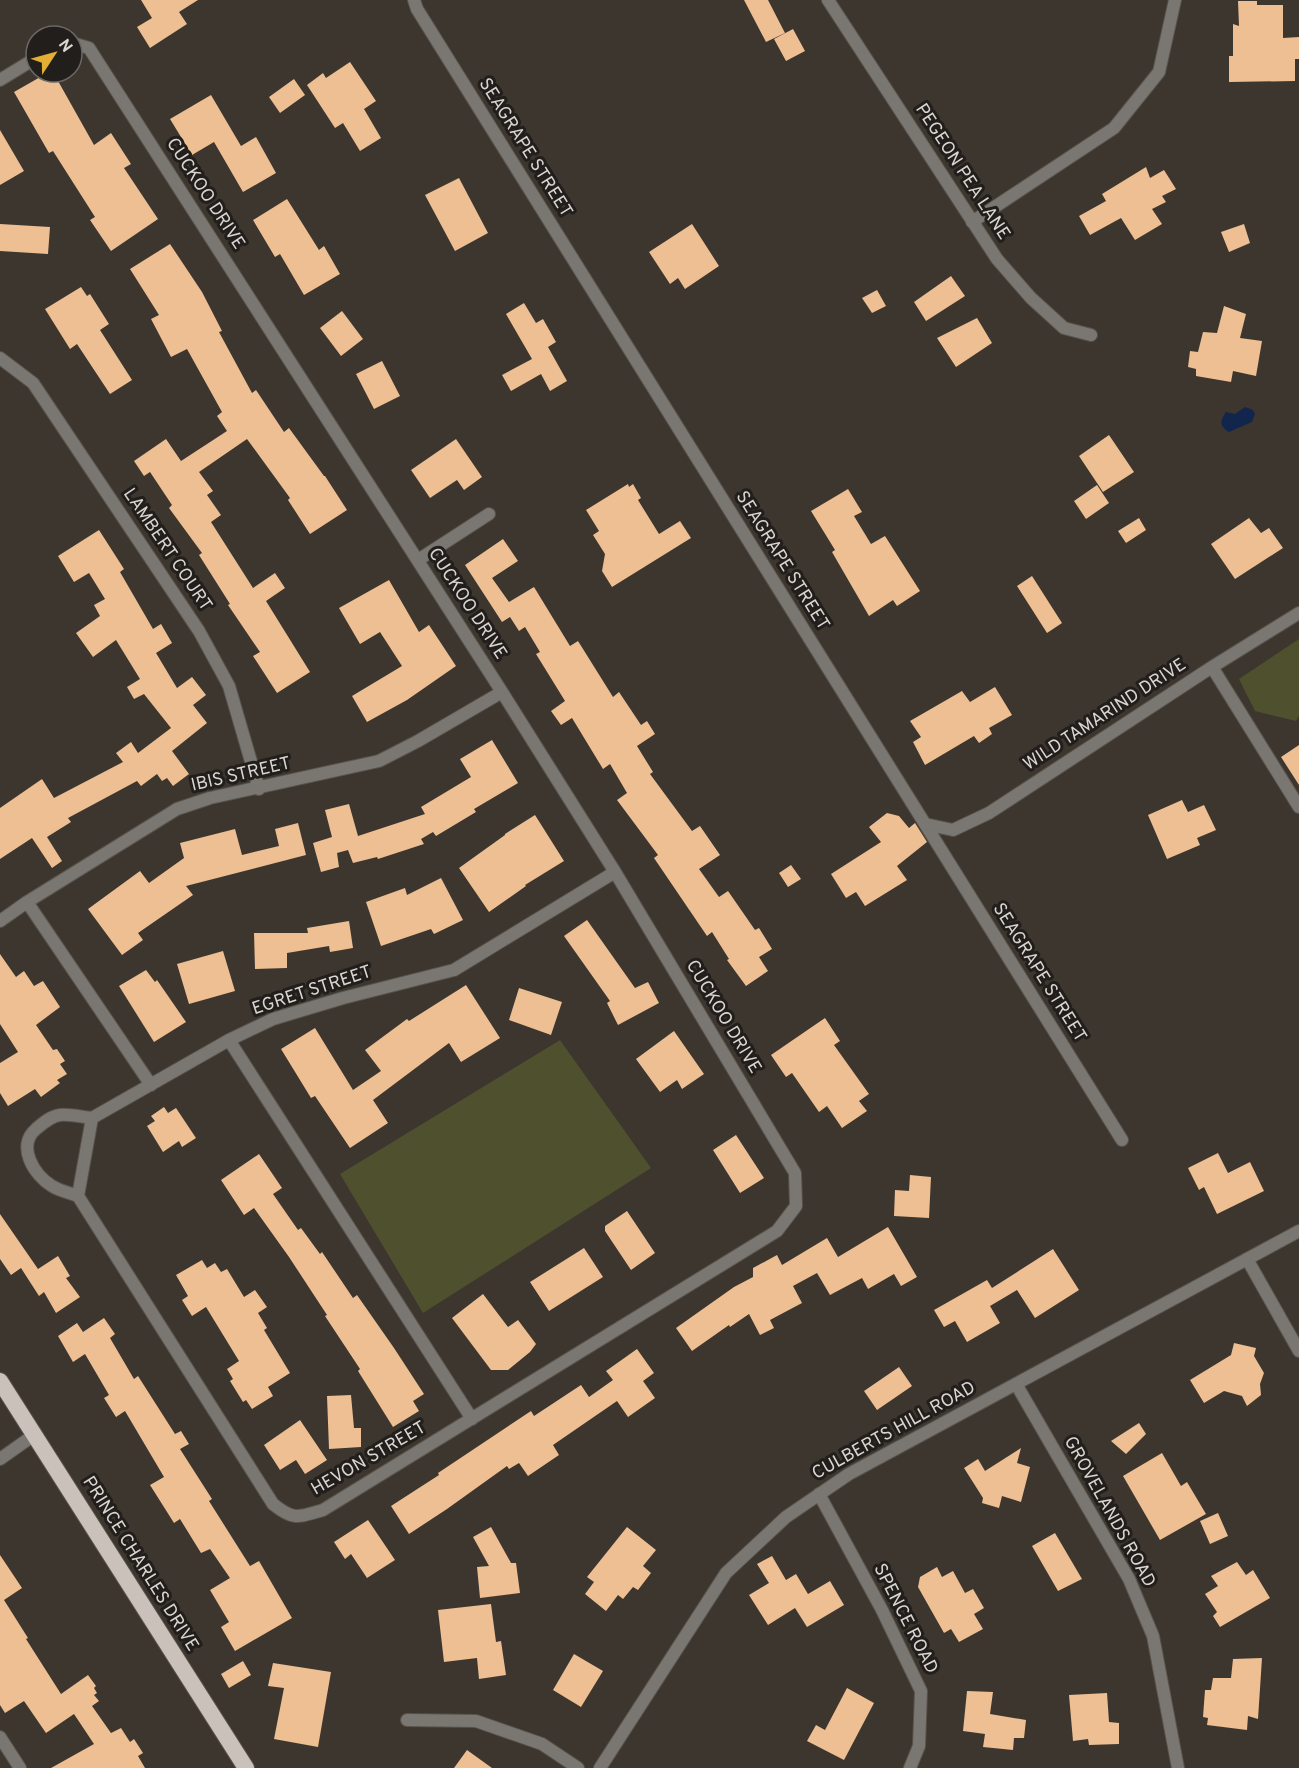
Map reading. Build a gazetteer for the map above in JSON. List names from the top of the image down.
{
  "streets": {
    "highway": ["PRINCE CHARLES DRIVE"],
    "street": [
      "SEAGRAPE STREET",
      "PEGEON PEA LANE",
      "CUCKOO DRIVE",
      "LAMBERT COURT",
      "WILD TAMARIND DRIVE",
      "IBIS STREET",
      "EGRET STREET",
      "CULBERTS HILL ROAD",
      "HEVON STREET",
      "GROVELANDS ROAD",
      "SPENCE ROAD"
    ]
  },
  "crossings": [
    ["SEAGRAPE STREET", "WILD TAMARIND DRIVE"],
    ["CUCKOO DRIVE", "IBIS STREET"],
    ["CUCKOO DRIVE", "EGRET STREET"],
    ["CUCKOO DRIVE", "HEVON STREET"],
    ["LAMBERT COURT", "IBIS STREET"],
    ["CULBERTS HILL ROAD", "GROVELANDS ROAD"],
    ["CULBERTS HILL ROAD", "SPENCE ROAD"]
  ],
  "north": "top right"
}
